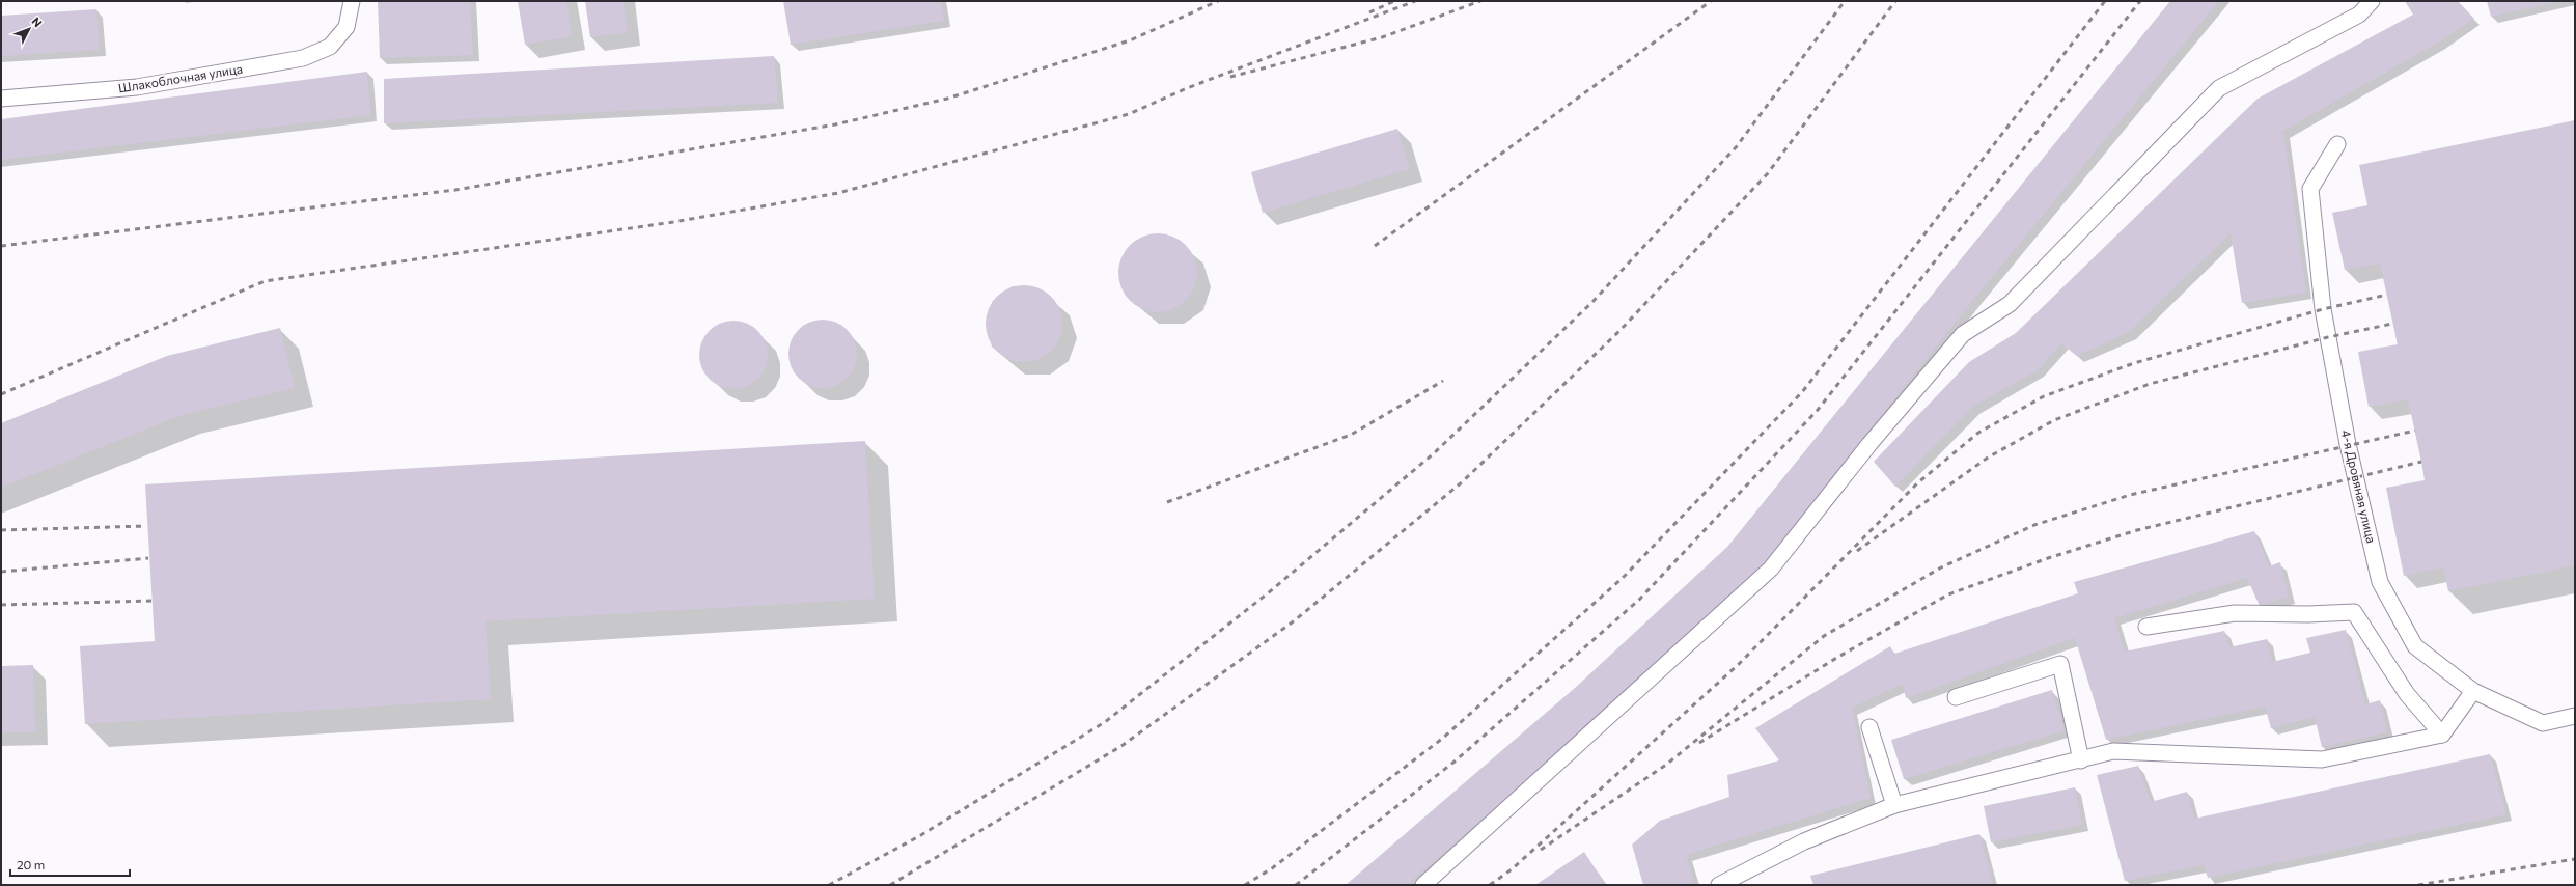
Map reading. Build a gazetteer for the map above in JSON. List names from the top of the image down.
{
  "streets": {
    "lane": ["Шлакоблочная улица", "4-я Дровяная улица"]
  },
  "scale_bar": "20 m",
  "north": "top right"
}
